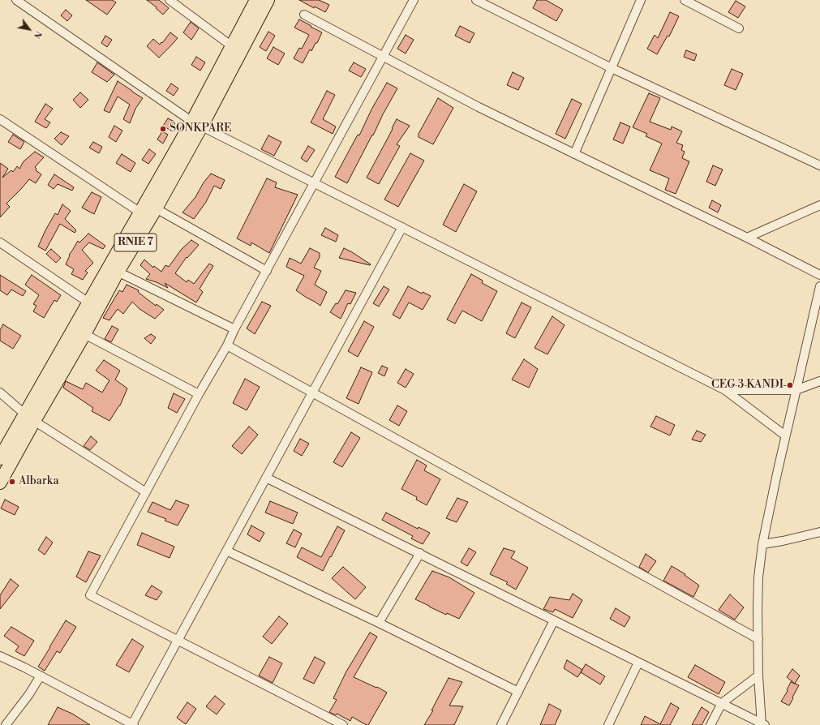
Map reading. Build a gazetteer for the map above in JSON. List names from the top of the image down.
{
  "streets": {
    "main road": ["RNIE 7"]
  },
  "places": ["SONKPARE", "CEG 3 KANDI", "Albarka"],
  "north": "bottom right"
}
